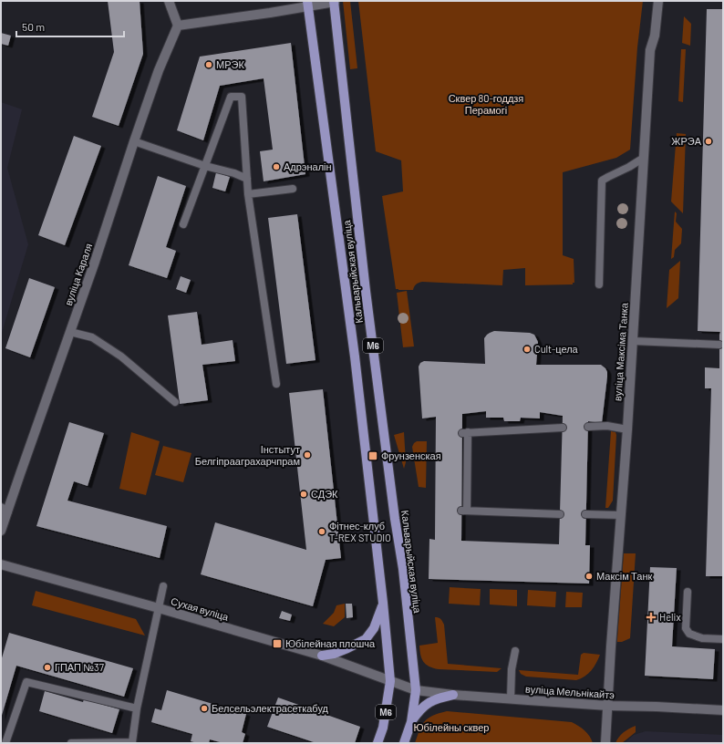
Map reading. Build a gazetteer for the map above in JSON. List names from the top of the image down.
{
  "streets": {
    "main road": [
      "Кальварыйская вуліца",
      "вуліца Караля",
      "М6",
      "вуліца Максіма Танка",
      "Сухая вуліца",
      "вуліца Мельнікайтэ"
    ]
  },
  "crossings": [
    ["Кальварыйская вуліца", "М6"],
    ["Кальварыйская вуліца", "Сухая вуліца"],
    ["Кальварыйская вуліца", "вуліца Мельнікайтэ"],
    ["М6", "Сухая вуліца"],
    ["М6", "вуліца Мельнікайтэ"],
    ["вуліца Максіма Танка", "вуліца Мельнікайтэ"],
    ["Сухая вуліца", "вуліца Мельнікайтэ"]
  ],
  "parks": ["Сквер 80-годдзя Перамогі", "Юбілейны сквер"],
  "places": {
    "other": [
      "МРЭК",
      "ЖРЭА",
      "Адрэналін",
      "Cult-цела",
      "Інстытут Белгіпрааграхарчпрам",
      "СДЭК",
      "Фітнес-клуб T-REX STUDIO",
      "Максім Танк",
      "ГПАП №37",
      "Белсельэлектрасеткабуд"
    ],
    "transit": ["Фрунзенская", "Юбілейная плошча"],
    "health": ["Helix"]
  },
  "scale_bar": "50 m"
}
